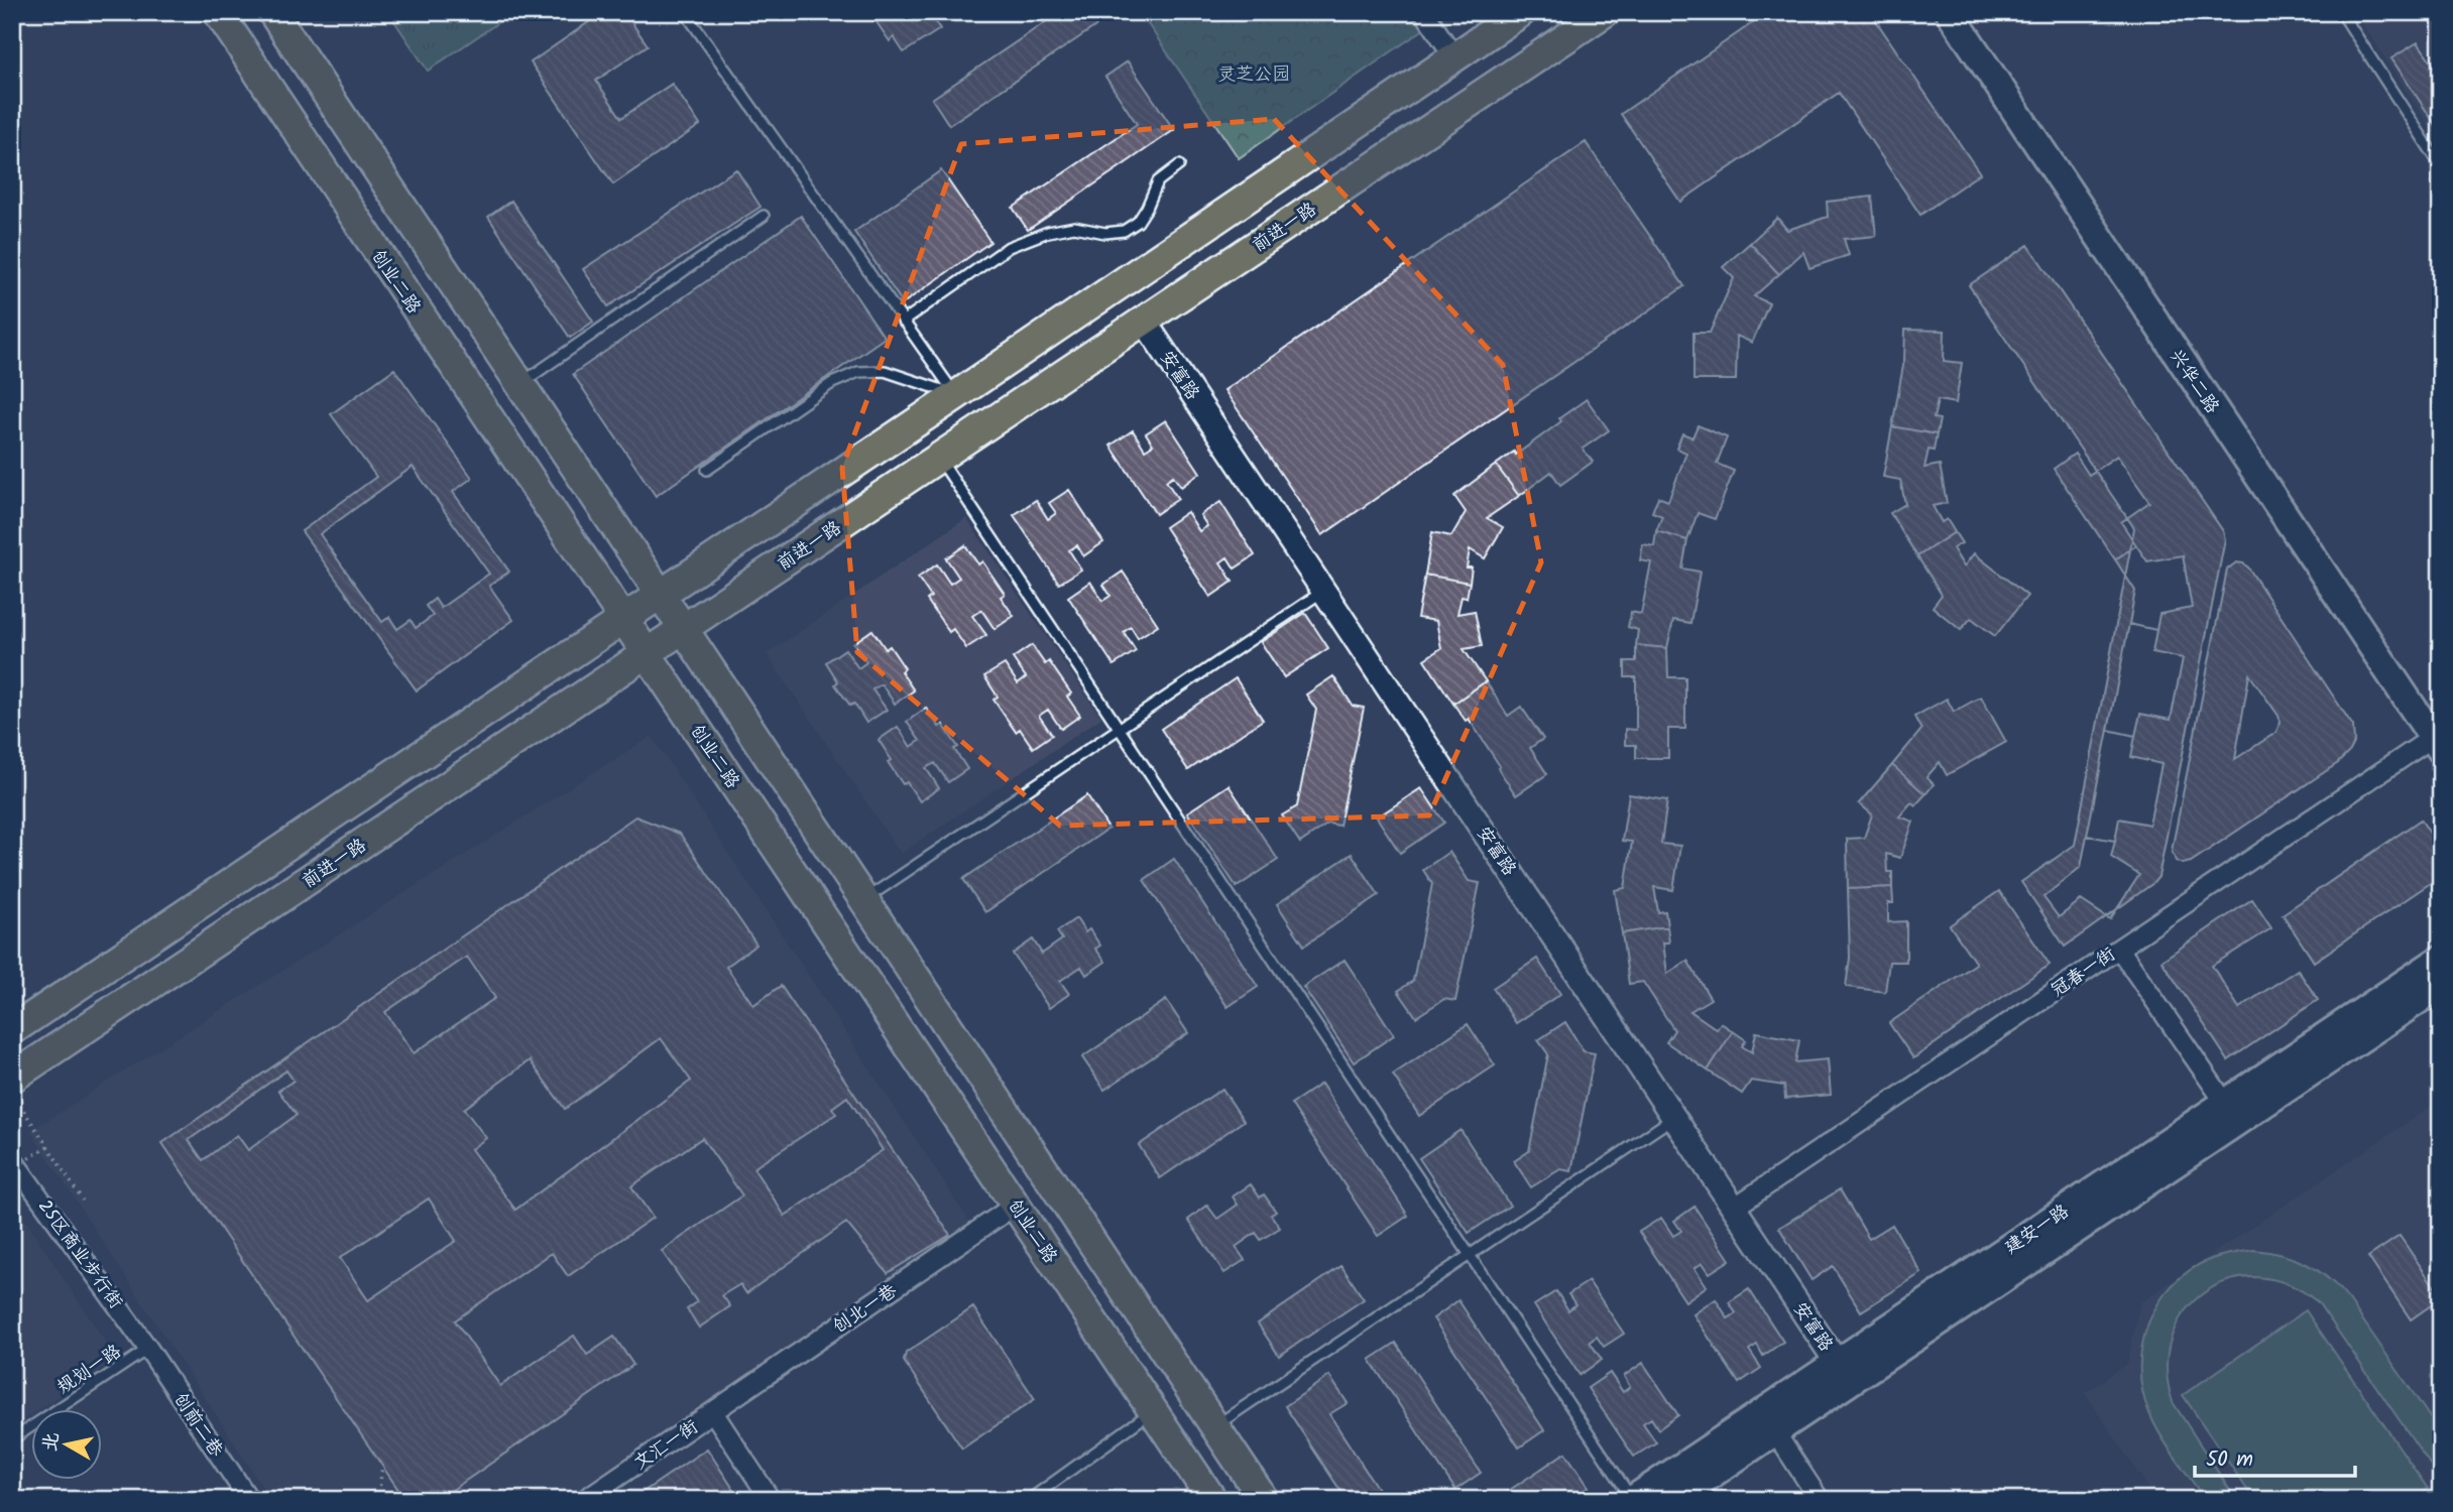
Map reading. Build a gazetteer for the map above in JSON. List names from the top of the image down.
{
  "streets": {
    "main road": [
      "前进一路",
      "创业二路",
      "兴华二路",
      "建安一路"
    ],
    "street": [
      "安富路",
      "冠春一街",
      "25区商业步行街",
      "创北一巷",
      "创前二巷",
      "文汇一街"
    ],
    "lane": ["规划一路"]
  },
  "crossings": [
    ["前进一路", "创业二路"],
    ["前进一路", "安富路"],
    ["创业二路", "创北一巷"],
    ["安富路", "冠春一街"],
    ["安富路", "建安一路"],
    ["兴华二路", "冠春一街"],
    ["25区商业步行街", "规划一路"],
    ["25区商业步行街", "创前二巷"],
    ["创北一巷", "文汇一街"],
    ["规划一路", "创前二巷"]
  ],
  "parks": ["灵芝公园"],
  "scale_bar": "50 m",
  "north": "left"
}
